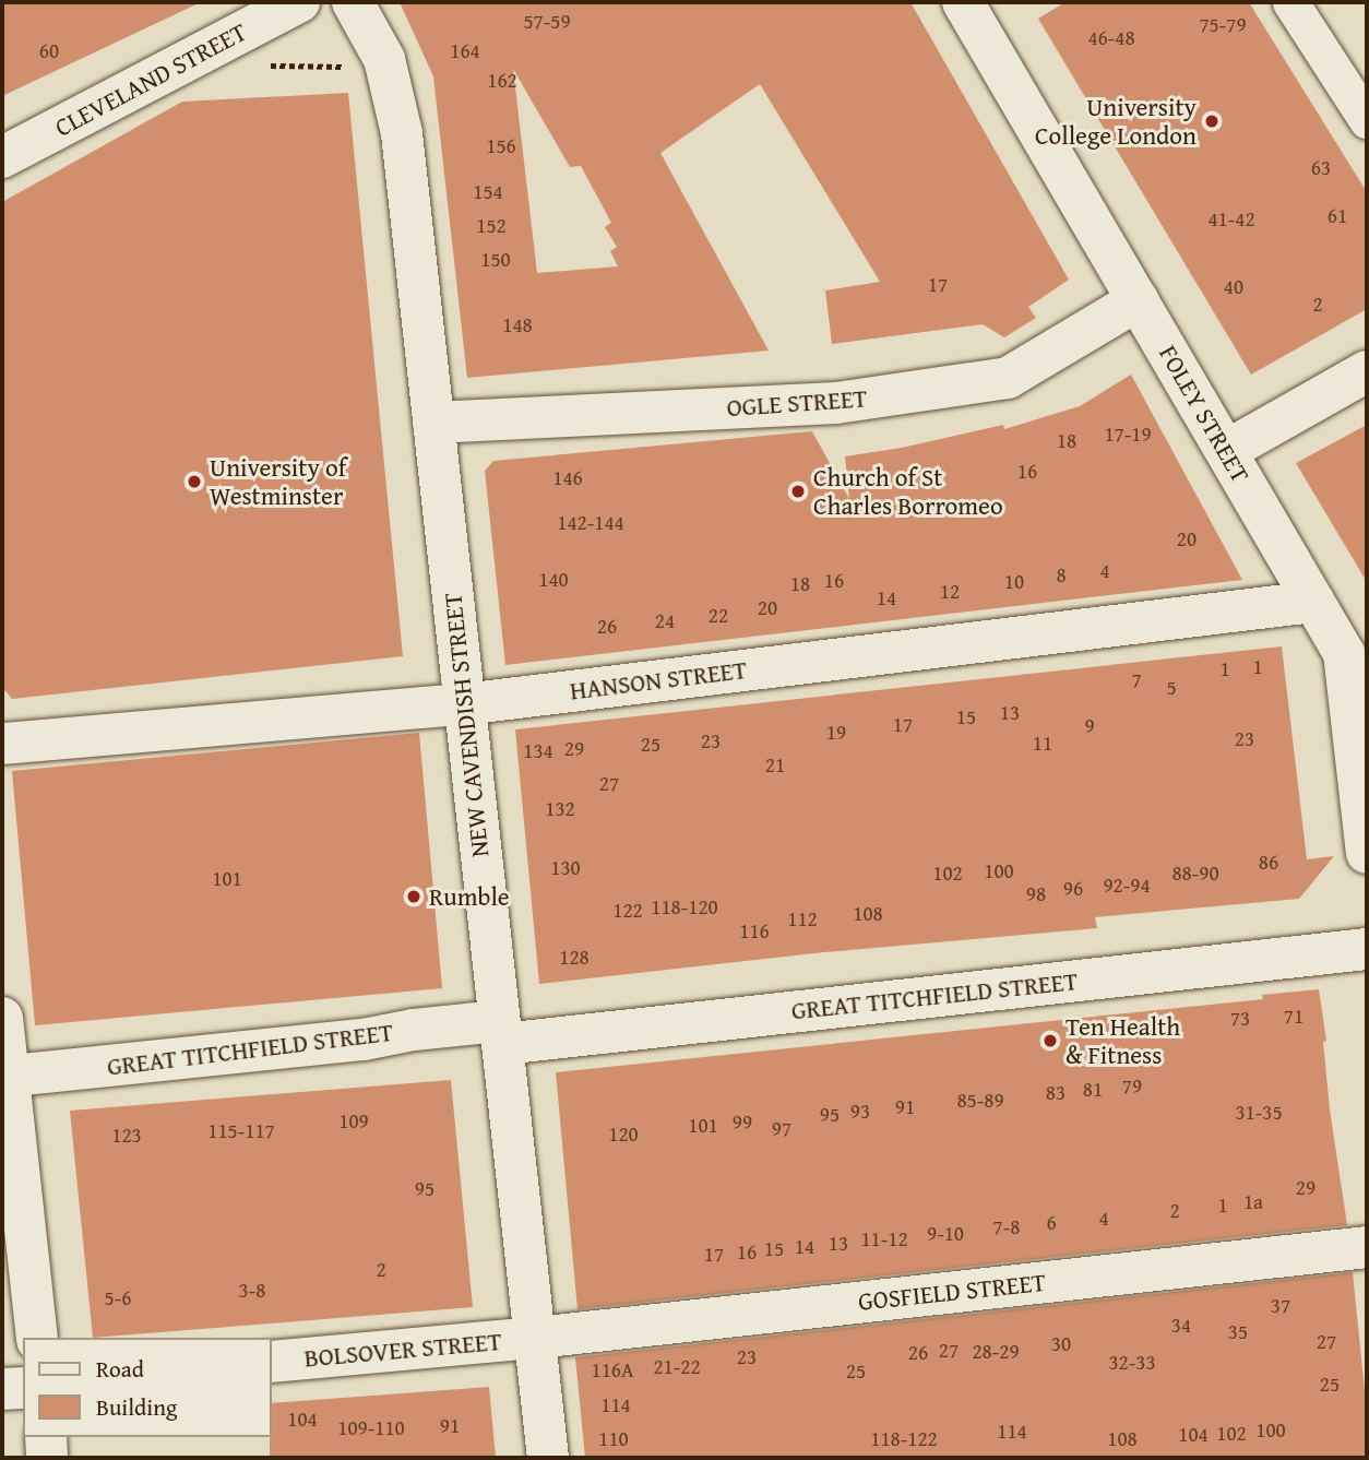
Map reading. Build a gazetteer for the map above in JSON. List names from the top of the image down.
{
  "streets": {
    "street": [
      "CLEVELAND STREET",
      "OGLE STREET",
      "FOLEY STREET",
      "HANSON STREET",
      "NEW CAVENDISH STREET",
      "GREAT TITCHFIELD STREET",
      "GOSFIELD STREET",
      "BOLSOVER STREET"
    ]
  },
  "crossings": [
    ["OGLE STREET", "FOLEY STREET"],
    ["OGLE STREET", "NEW CAVENDISH STREET"],
    ["FOLEY STREET", "HANSON STREET"],
    ["HANSON STREET", "NEW CAVENDISH STREET"],
    ["NEW CAVENDISH STREET", "GREAT TITCHFIELD STREET"],
    ["NEW CAVENDISH STREET", "GOSFIELD STREET"],
    ["NEW CAVENDISH STREET", "BOLSOVER STREET"],
    ["GOSFIELD STREET", "BOLSOVER STREET"]
  ],
  "places": [
    "University College London",
    "University of Westminster",
    "Church of St Charles Borromeo",
    "Rumble",
    "Ten Health & Fitness"
  ],
  "house_numbers": [
    "57-59",
    "75-79",
    "46-48",
    "60",
    "164",
    "162",
    "156",
    "63",
    "154",
    "61",
    "41-42",
    "152",
    "150",
    "17",
    "40",
    "2",
    "148",
    "17-19",
    "18",
    "16",
    "146",
    "142-144",
    "20",
    "4",
    "8",
    "140",
    "16",
    "10",
    "18",
    "12",
    "14",
    "20",
    "22",
    "24",
    "26",
    "1",
    "1",
    "7",
    "5",
    "13",
    "15",
    "17",
    "9",
    "19",
    "23",
    "23",
    "11",
    "25",
    "29",
    "134",
    "21",
    "27",
    "132",
    "86",
    "130",
    "100",
    "102",
    "88-90",
    "101",
    "92-94",
    "96",
    "98",
    "118-120",
    "122",
    "108",
    "112",
    "116",
    "128",
    "71",
    "73",
    "79",
    "81",
    "83",
    "85-89",
    "91",
    "93",
    "31-35",
    "95",
    "109",
    "99",
    "101",
    "97",
    "115-117",
    "120",
    "123",
    "29",
    "95",
    "1a",
    "1",
    "2",
    "4",
    "6",
    "7-8",
    "9-10",
    "11-12",
    "13",
    "14",
    "15",
    "16",
    "17",
    "2",
    "3-8",
    "5-6",
    "37",
    "34",
    "35",
    "27",
    "30",
    "27",
    "28-29",
    "26",
    "23",
    "32-33",
    "21-22",
    "116A",
    "25",
    "25",
    "114",
    "104",
    "91",
    "109-110",
    "100",
    "114",
    "102",
    "104",
    "110",
    "118-122",
    "108"
  ],
  "legend": ["Road", "Building"]
}
